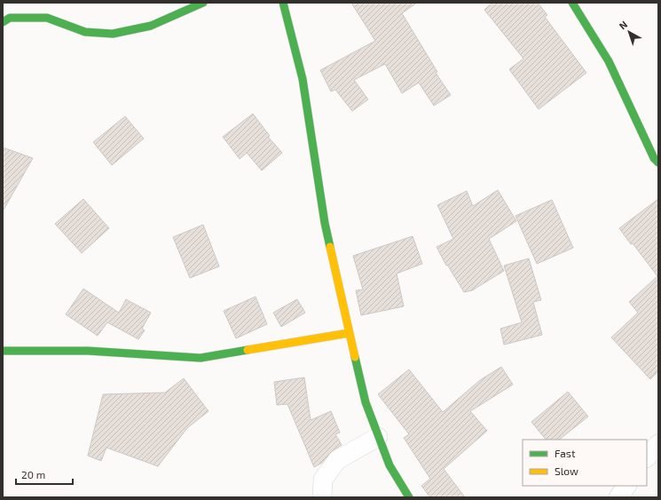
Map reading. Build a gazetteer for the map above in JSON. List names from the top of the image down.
{
  "legend": ["Fast", "Slow"],
  "scale_bar": "20 m",
  "north": "top left"
}
